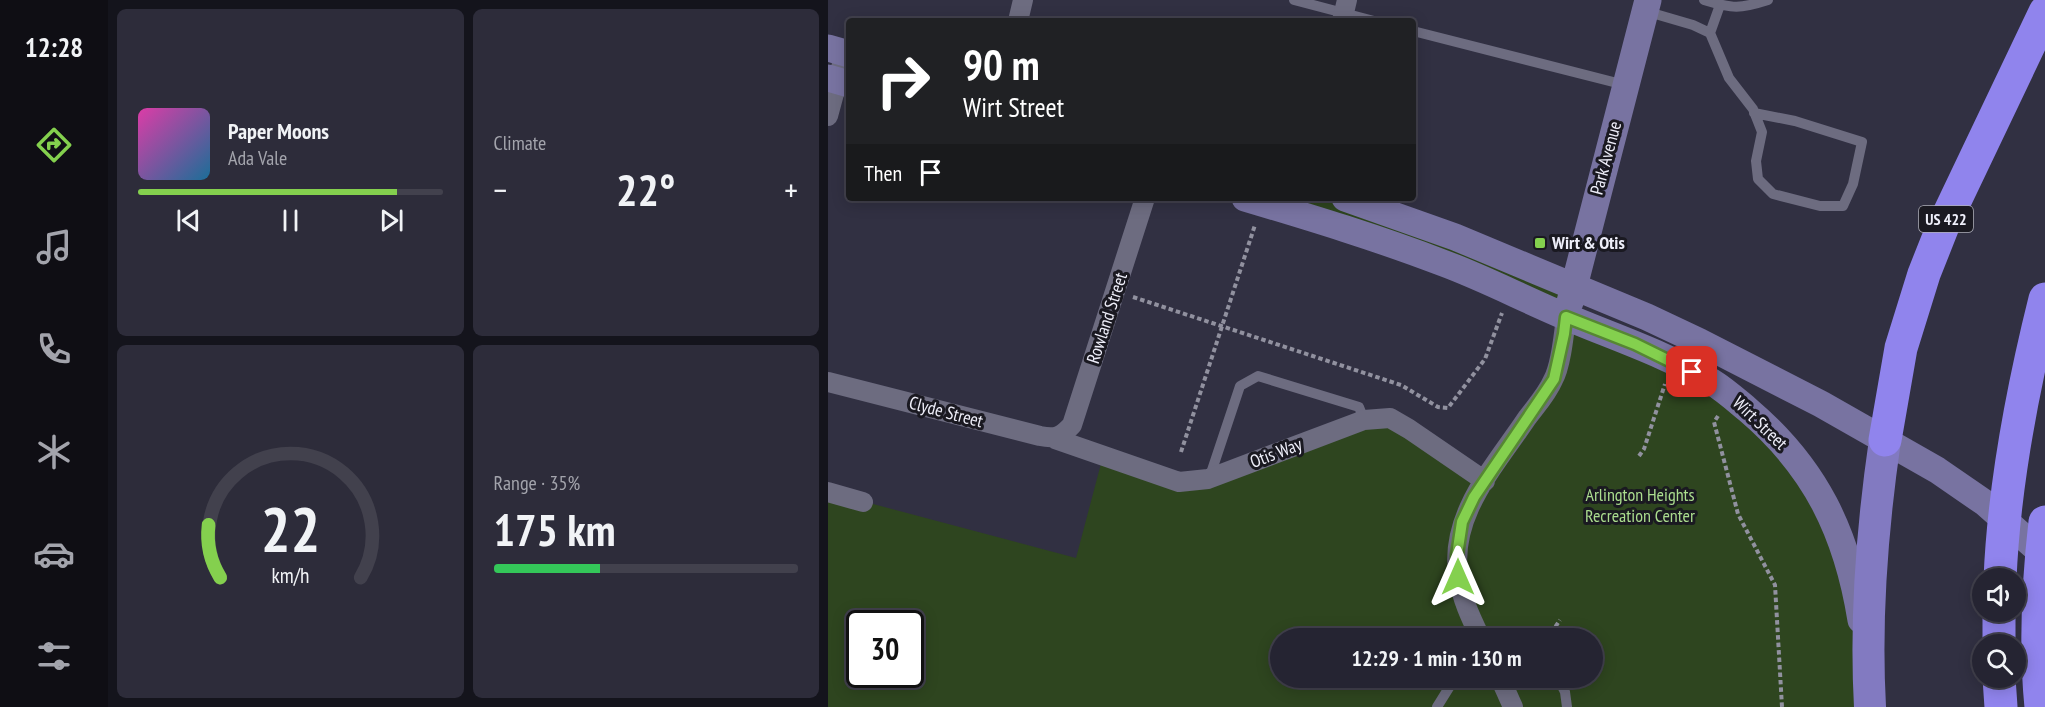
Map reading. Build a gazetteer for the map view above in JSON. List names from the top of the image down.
{
  "streets": {
    "highway": ["US 422"],
    "main road": ["Park Avenue", "Wirt Street"],
    "street": ["Rowland Street", "Clyde Street", "Otis Way"]
  },
  "crossings": [
    ["Park Avenue", "Wirt Street"],
    ["US 422", "Wirt Street"],
    ["Rowland Street", "Clyde Street"],
    ["Rowland Street", "Otis Way"],
    ["Clyde Street", "Otis Way"]
  ],
  "parks": ["Arlington Heights Recreation Center"],
  "places": {
    "transit": ["Wirt & Otis"]
  },
  "page": {
    "tabs": "12:28",
    "tile": [
      "Climate",
      ["Range · 35%", "175 km"]
    ],
    "turn": ["90 m", "Wirt Street"],
    "song": ["Paper Moons", "Ada Vale"],
    "then": "Then",
    "heat": ["−", "22°", "+"],
    "limit": "30",
    "trip": "12:29 · 1 min · 130 m",
    "gauge": ["22", "km/h"]
  }
}
